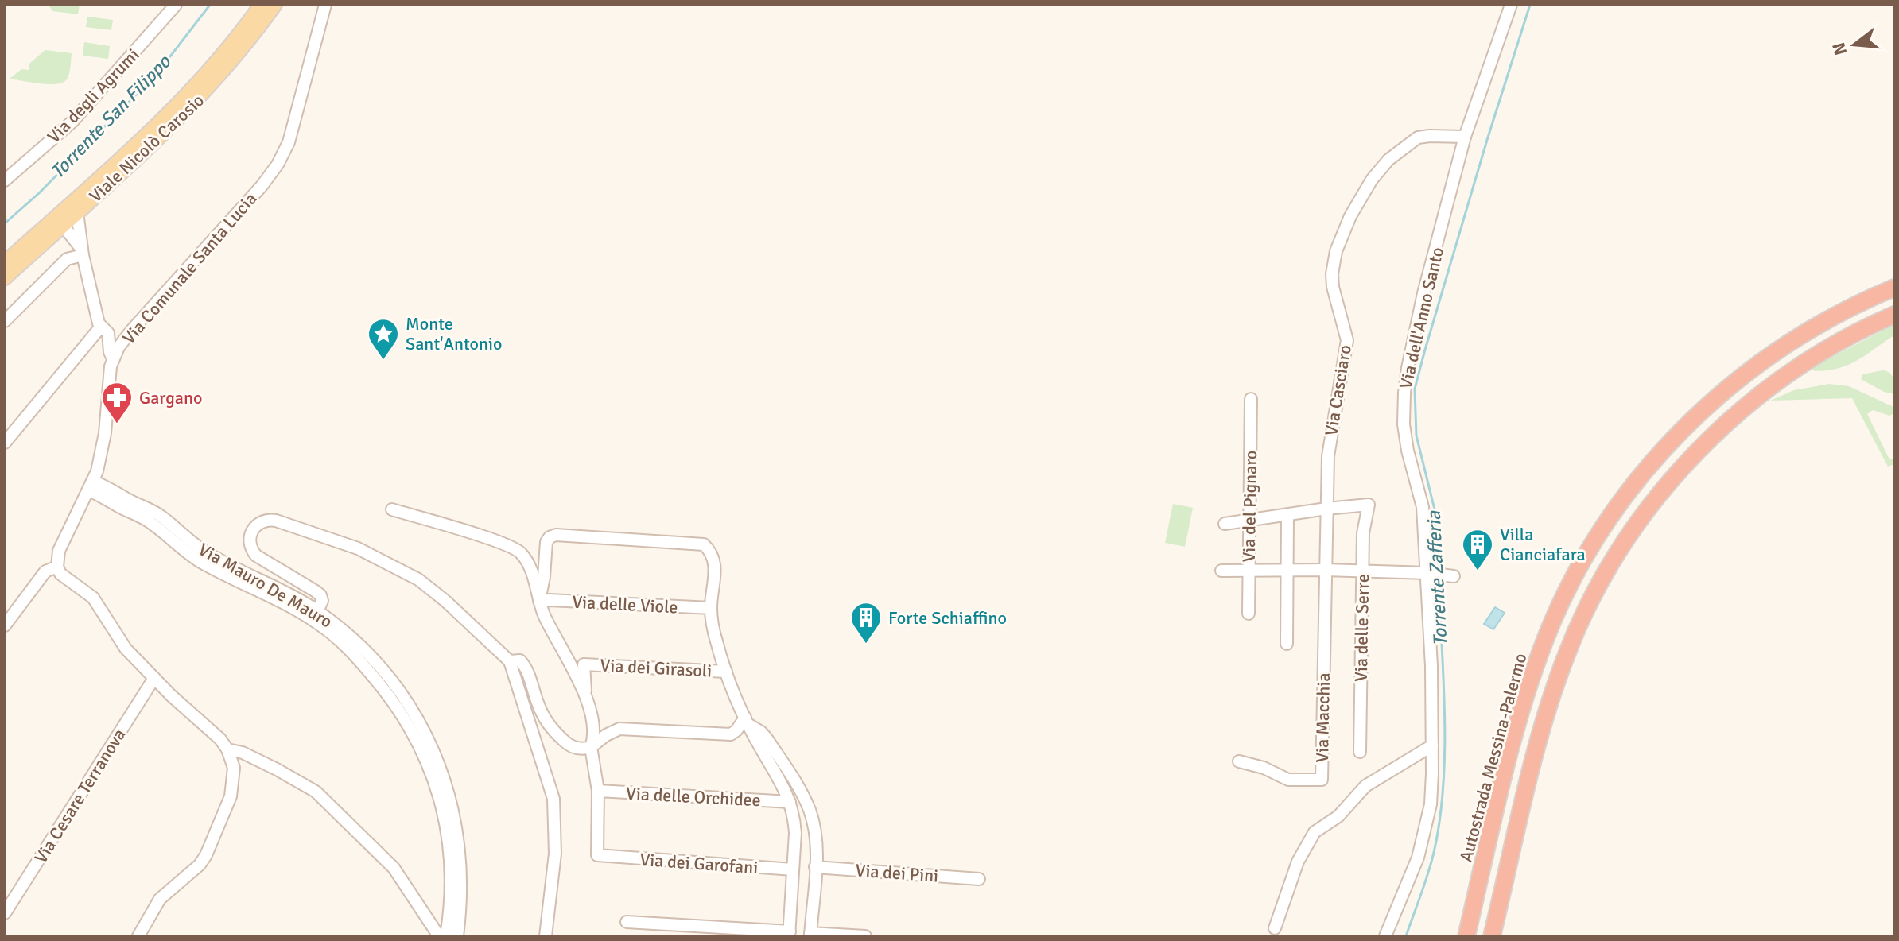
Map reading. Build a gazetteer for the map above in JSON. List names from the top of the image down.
{
  "streets": {
    "highway": ["Autostrada Messina-Palermo"],
    "main road": ["Viale Nicolò Carosio"],
    "street": [
      "Via degli Agrumi",
      "Via Comunale Santa Lucia",
      "Via dell'Anno Santo",
      "Via Casciaro",
      "Via del Pignaro",
      "Via Mauro De Mauro",
      "Via delle Viole",
      "Via delle Serre",
      "Via dei Girasoli",
      "Via Macchia",
      "Via Cesare Terranova",
      "Via delle Orchidee",
      "Via dei Garofani",
      "Via dei Pini"
    ]
  },
  "crossings": [
    ["Via Comunale Santa Lucia", "Via Mauro De Mauro"],
    ["Via dell'Anno Santo", "Via Casciaro"],
    ["Via Casciaro", "Via delle Serre"],
    ["Via Casciaro", "Via Macchia"],
    ["Via delle Orchidee", "Via dei Garofani"]
  ],
  "water": ["Torrente San Filippo", "Torrente Zafferia"],
  "places": {
    "place": ["Monte Sant'Antonio"],
    "pharmacy": ["Gargano"],
    "building": ["Villa Cianciafara", "Forte Schiaffino"]
  },
  "north": "left"
}
